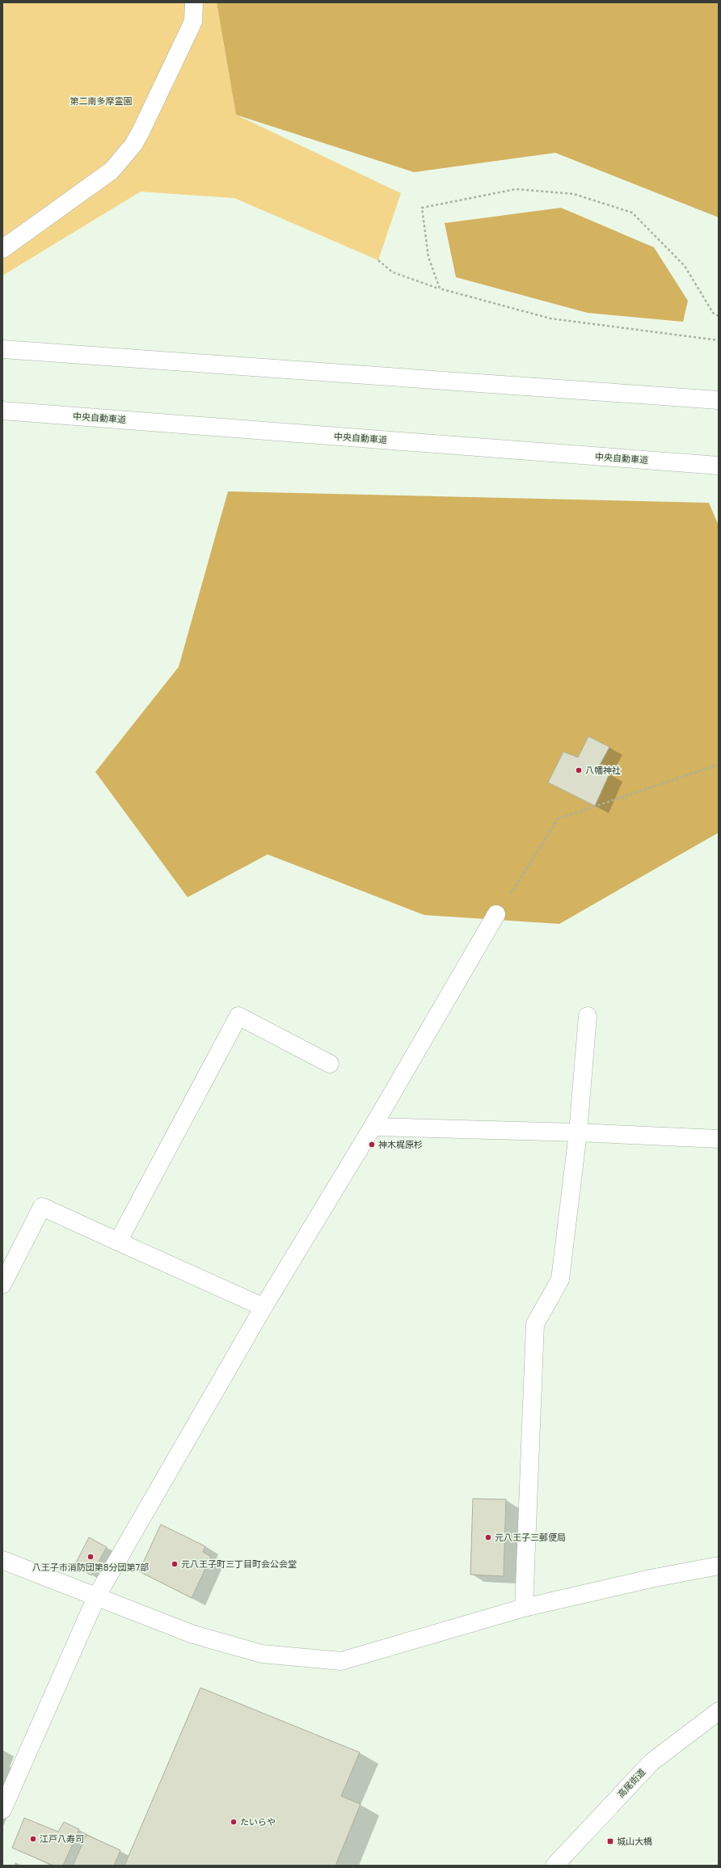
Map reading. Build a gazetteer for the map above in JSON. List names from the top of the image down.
{
  "streets": {
    "main road": ["中央自動車道", "高尾街道"]
  },
  "parks": ["第二南多摩霊園"],
  "places": {
    "other": [
      "八幡神社",
      "神木梶原杉",
      "元八王子三郵便局",
      "八王子市消防団第8分団第7部",
      "元八王子町三丁目町会公会堂",
      "たいらや",
      "江戸八寿司"
    ],
    "transit": ["城山大橋"]
  }
}
